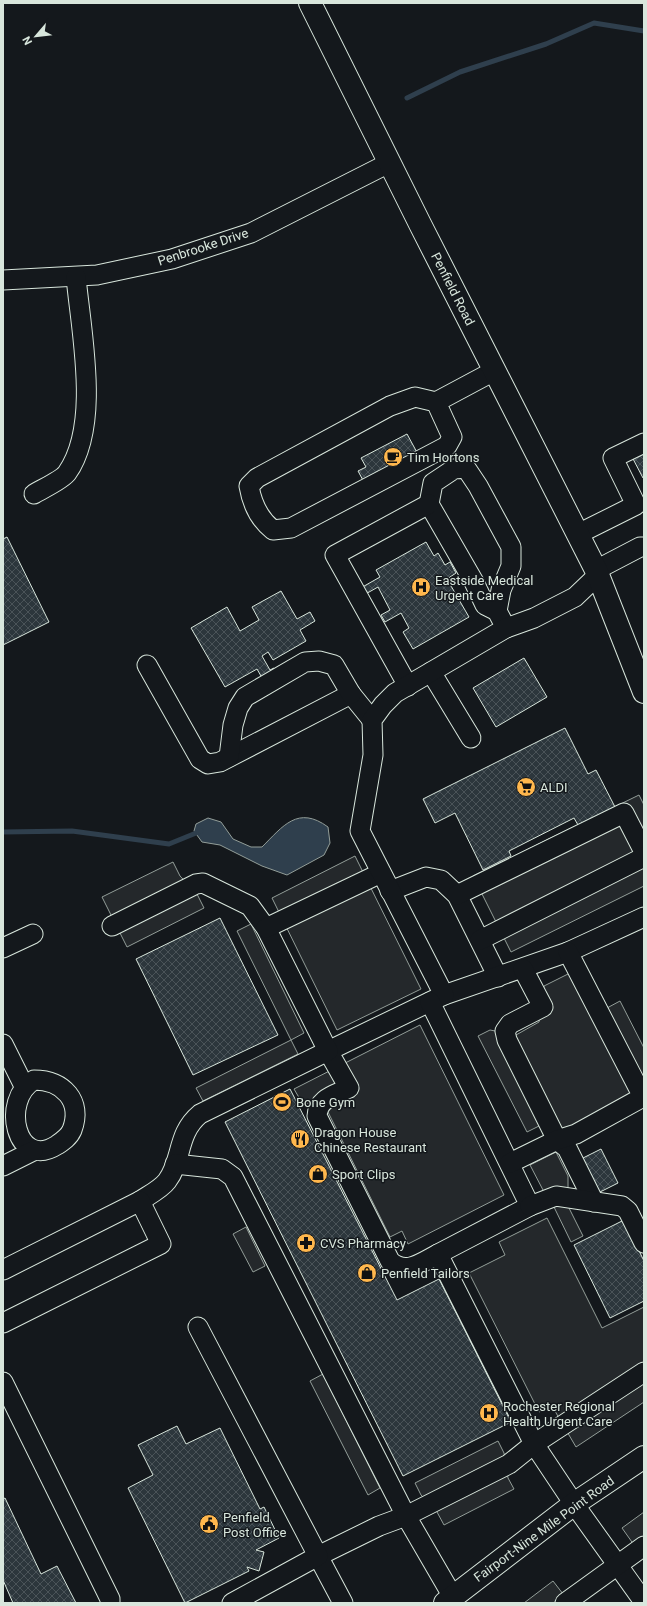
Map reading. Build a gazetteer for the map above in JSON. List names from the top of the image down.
{
  "streets": {
    "main road": ["Penfield Road", "Fairport-Nine Mile Point Road"],
    "street": ["Penbrooke Drive"]
  },
  "crossings": [
    ["Penbrooke Drive", "Penfield Road"]
  ],
  "places": {
    "cafe": ["Tim Hortons"],
    "hospital": ["Eastside Medical Urgent Care", "Rochester Regional Health Urgent Care"],
    "supermarket": ["ALDI"],
    "sports": ["Bone Gym"],
    "restaurant": ["Dragon House Chinese Restaurant"],
    "shop": ["Sport Clips", "Penfield Tailors"],
    "pharmacy": ["CVS Pharmacy"],
    "public building": ["Penfield Post Office"]
  },
  "north": "bottom left"
}
